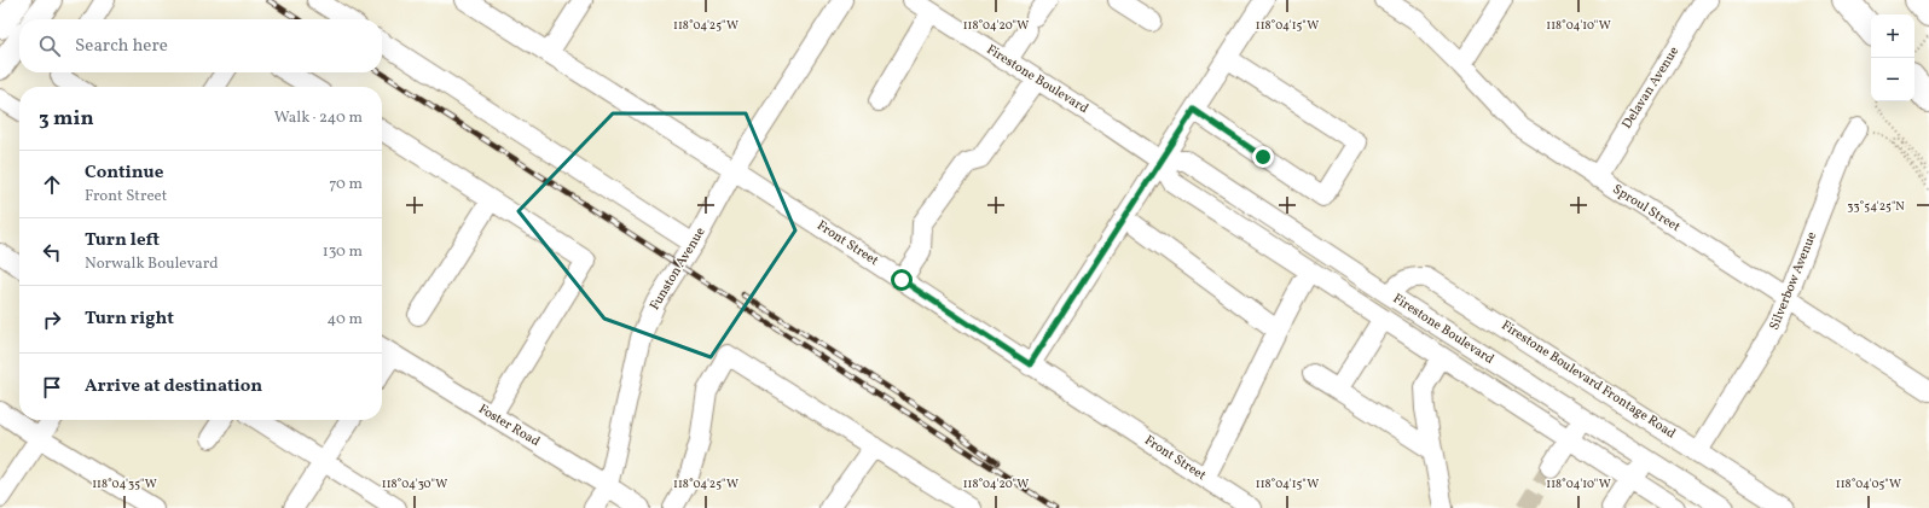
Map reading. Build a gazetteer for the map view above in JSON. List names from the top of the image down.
{
  "streets": {
    "street": [
      "Firestone Boulevard",
      "Delavan Avenue",
      "Sproul Street",
      "Front Street",
      "Funston Avenue",
      "Silverbow Avenue",
      "Firestone Boulevard Frontage Road",
      "Foster Road"
    ]
  },
  "crossings": [
    ["Firestone Boulevard", "Firestone Boulevard Frontage Road"],
    ["Delavan Avenue", "Sproul Street"],
    ["Sproul Street", "Silverbow Avenue"],
    ["Front Street", "Funston Avenue"],
    ["Funston Avenue", "Foster Road"],
    ["Silverbow Avenue", "Firestone Boulevard Frontage Road"]
  ],
  "page": {
    "map_buttons": ["+", "−"],
    "search": "Search here",
    "heading": ["3 min", "Walk · 240 m"],
    "list": [
      ["Continue", "Front Street", "70 m"],
      ["Turn left", "Norwalk Boulevard", "130 m"],
      ["Turn right", "40 m"],
      "Arrive at destination"
    ]
  },
  "coordinates": [
    "118°04'25\"W",
    "118°04'20\"W",
    "118°04'15\"W",
    "118°04'10\"W",
    "33°54'25\"N",
    "118°04'35\"W",
    "118°04'30\"W",
    "118°04'05\"W"
  ]
}
